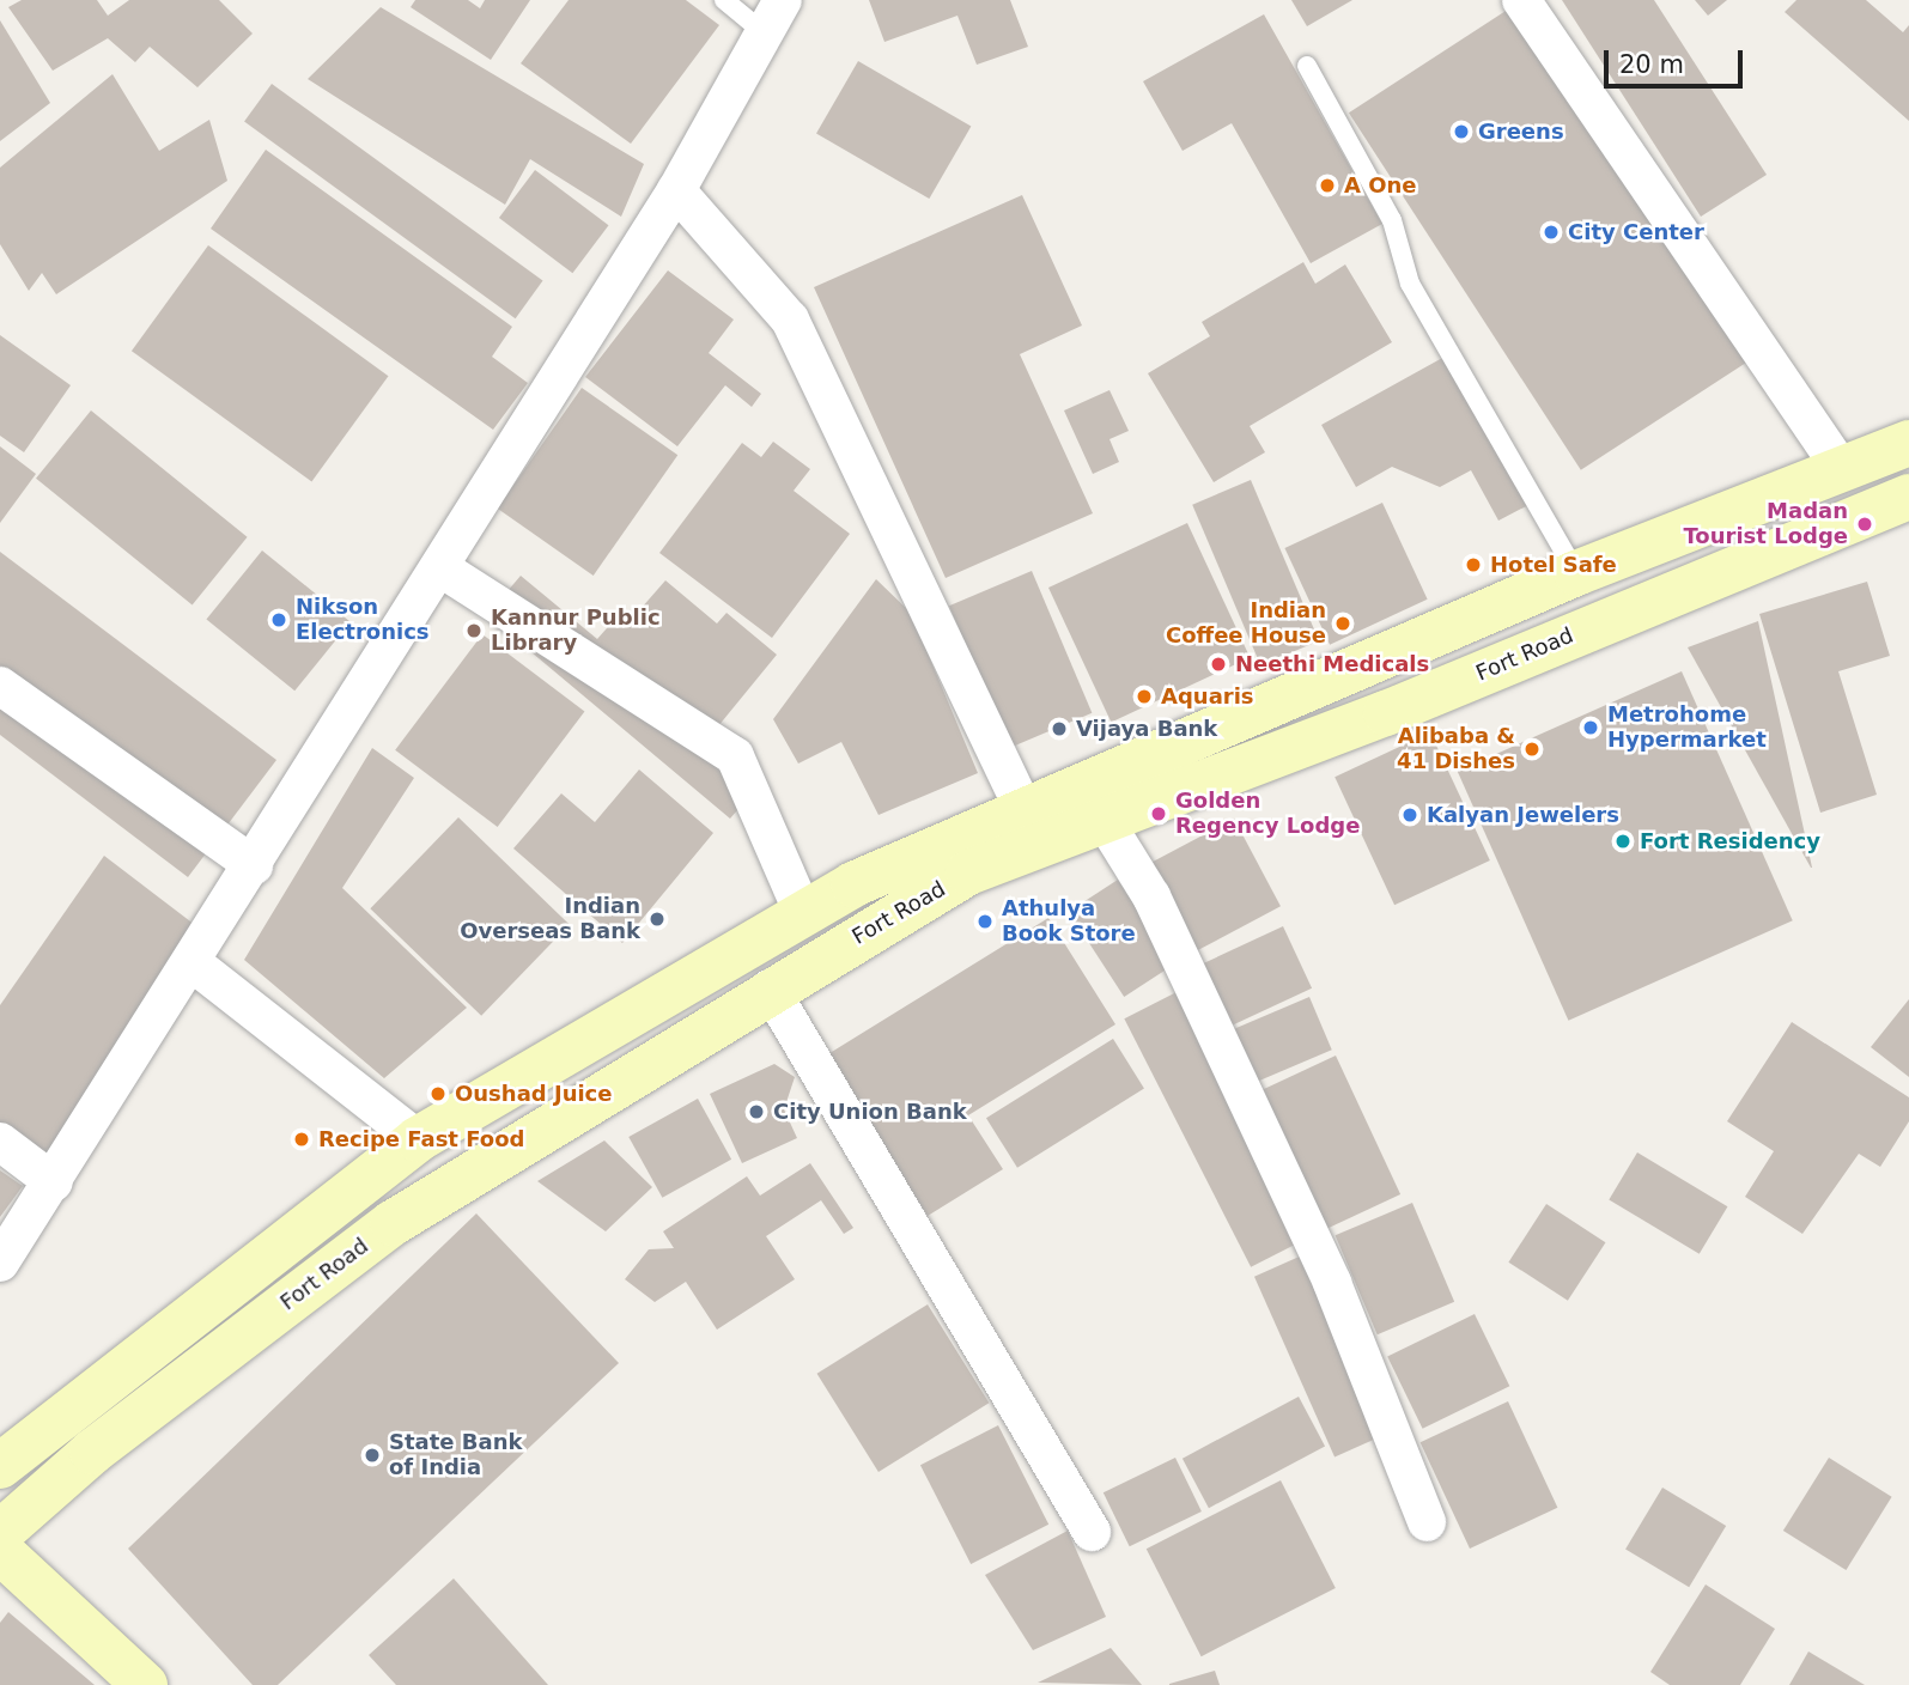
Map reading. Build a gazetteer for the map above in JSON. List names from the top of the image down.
{
  "streets": {
    "main road": ["Fort Road"]
  },
  "places": [
    "Greens",
    "A One",
    "City Center",
    "Madan Tourist Lodge",
    "Hotel Safe",
    "Nikson Electronics",
    "Indian Coffee House",
    "Kannur Public Library",
    "Neethi Medicals",
    "Aquaris",
    "Metrohome Hypermarket",
    "Vijaya Bank",
    "Alibaba & 41 Dishes",
    "Golden Regency Lodge",
    "Kalyan Jewelers",
    "Fort Residency",
    "Indian Overseas Bank",
    "Athulya Book Store",
    "Oushad Juice",
    "City Union Bank",
    "Recipe Fast Food",
    "State Bank of India"
  ],
  "scale_bar": "20 m"
}
